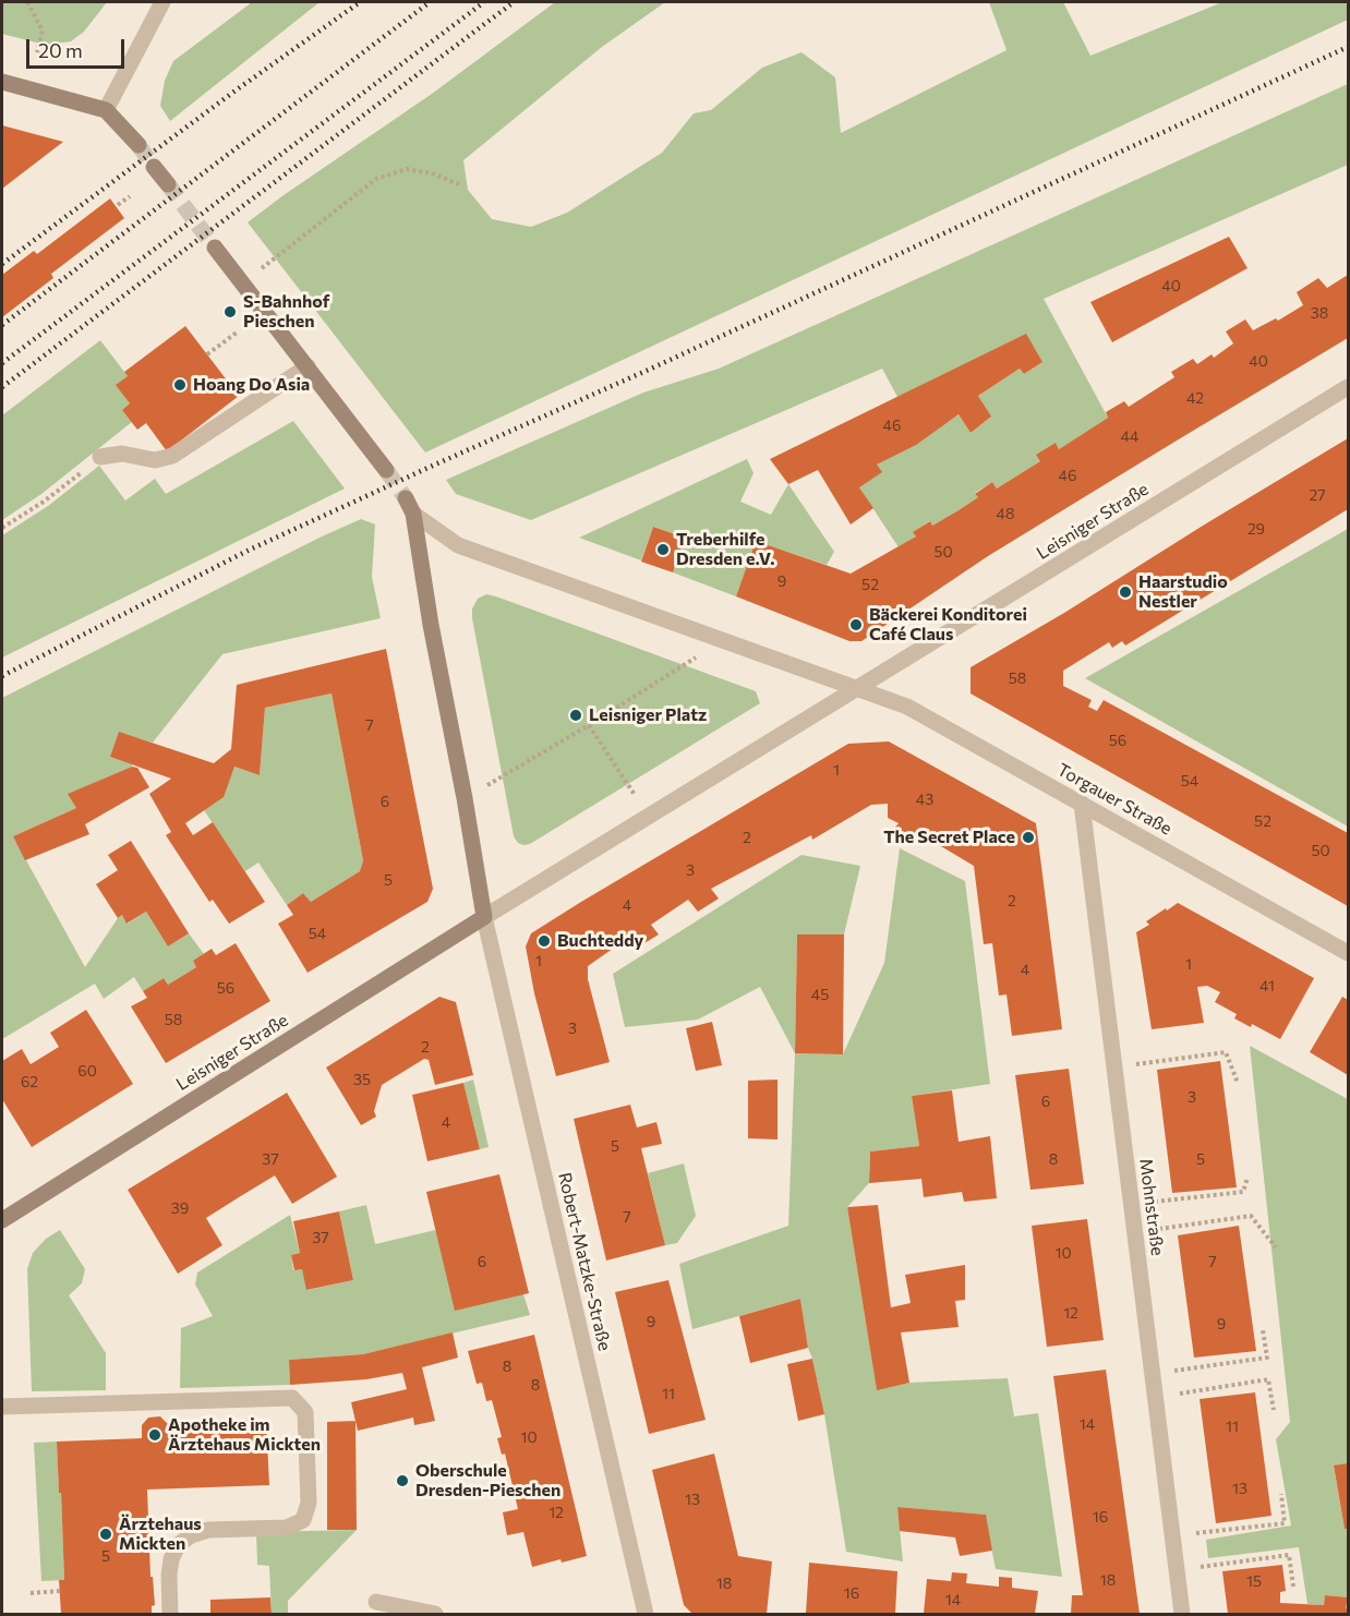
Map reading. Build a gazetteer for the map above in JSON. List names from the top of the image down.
{
  "streets": {
    "street": [
      "Leisniger Straße",
      "Torgauer Straße",
      "Mohnstraße",
      "Robert-Matzke-Straße"
    ]
  },
  "crossings": [
    ["Leisniger Straße", "Torgauer Straße"],
    ["Leisniger Straße", "Robert-Matzke-Straße"],
    ["Torgauer Straße", "Mohnstraße"]
  ],
  "places": [
    "S-Bahnhof Pieschen",
    "Hoang Do Asia",
    "Treberhilfe Dresden e.V.",
    "Haarstudio Nestler",
    "Bäckerei Konditorei Café Claus",
    "Leisniger Platz",
    "The Secret Place",
    "Buchteddy",
    "Apotheke im Ärztehaus Mickten",
    "Oberschule Dresden-Pieschen",
    "Ärztehaus Mickten"
  ],
  "house_numbers": [
    "40",
    "38",
    "40",
    "42",
    "46",
    "44",
    "46",
    "27",
    "48",
    "29",
    "50",
    "9",
    "52",
    "58",
    "7",
    "56",
    "1",
    "54",
    "43",
    "6",
    "52",
    "2",
    "50",
    "3",
    "5",
    "2",
    "4",
    "54",
    "1",
    "1",
    "4",
    "41",
    "56",
    "45",
    "58",
    "3",
    "2",
    "60",
    "35",
    "62",
    "3",
    "6",
    "4",
    "5",
    "37",
    "8",
    "5",
    "39",
    "7",
    "37",
    "10",
    "6",
    "7",
    "12",
    "9",
    "9",
    "8",
    "8",
    "11",
    "14",
    "11",
    "10",
    "13",
    "13",
    "12",
    "16",
    "5",
    "18",
    "15",
    "18",
    "16",
    "14"
  ],
  "scale_bar": "20 m"
}
